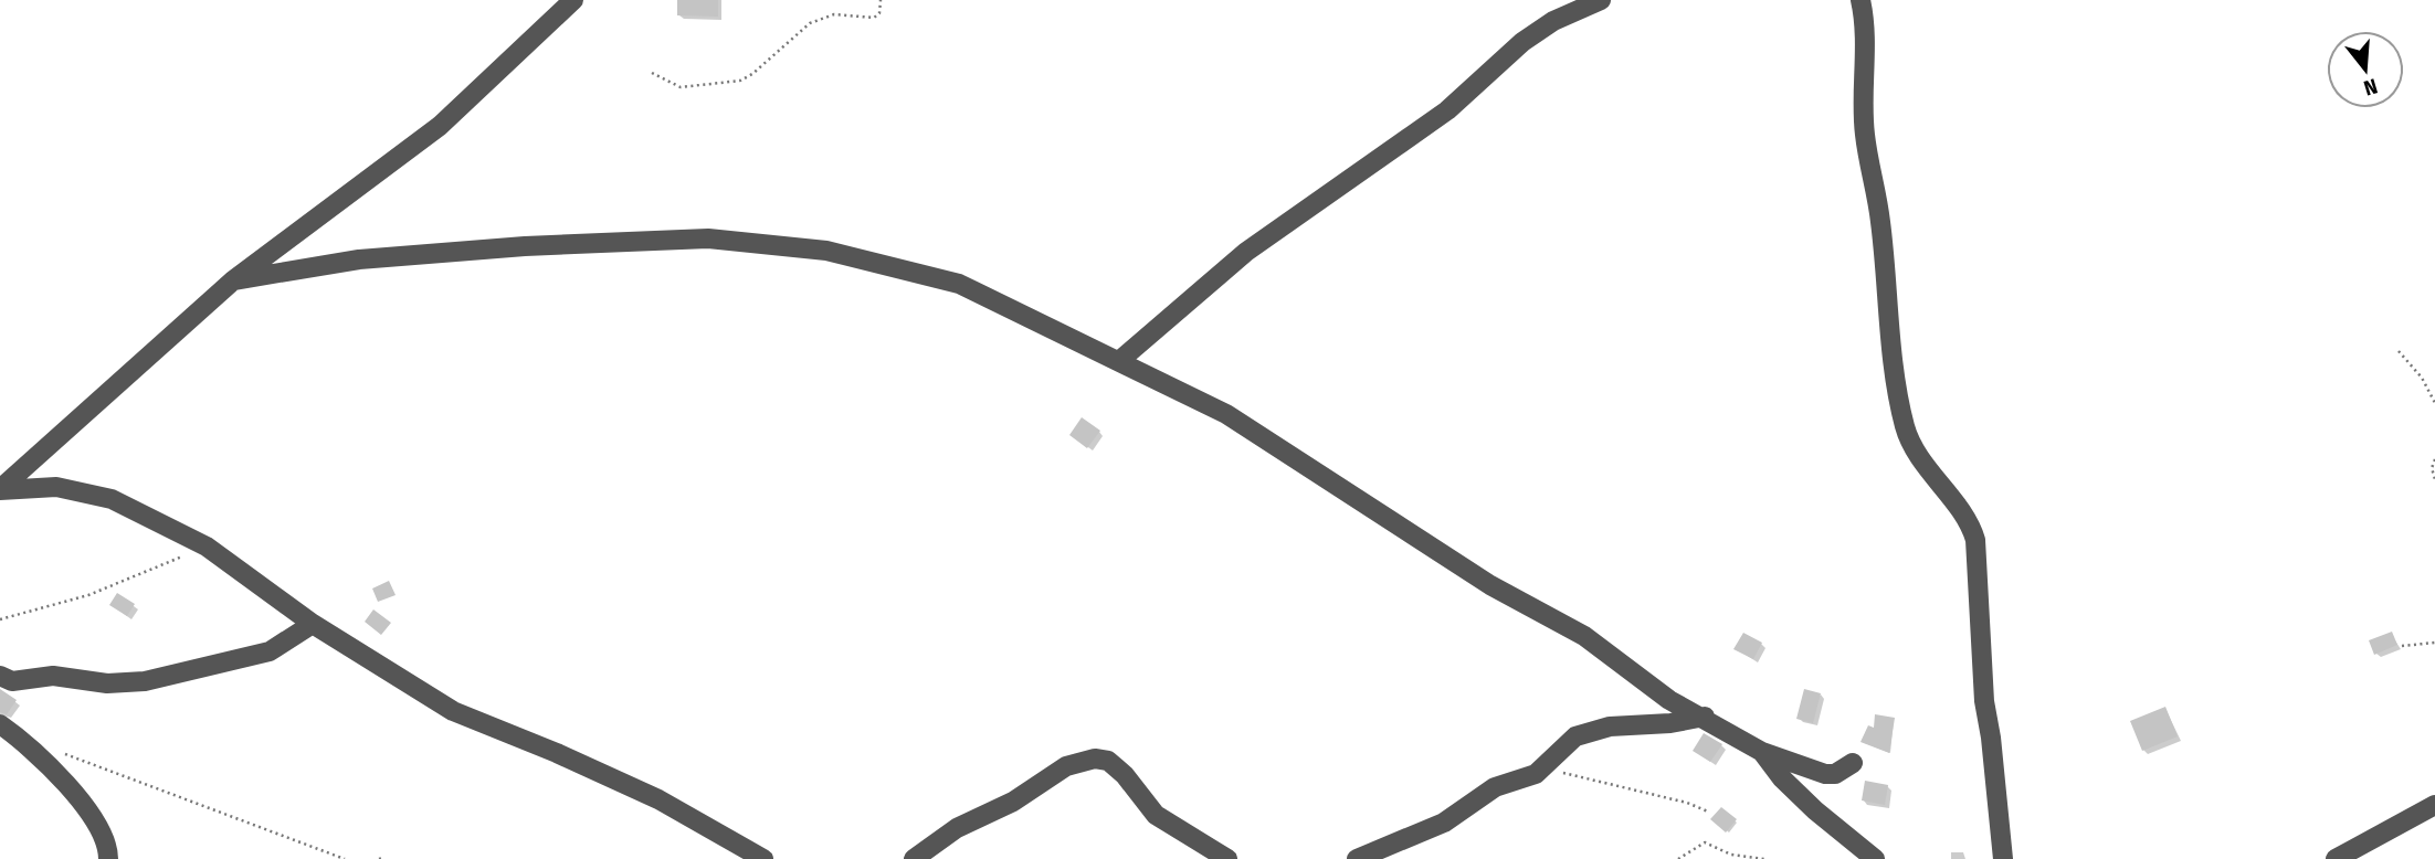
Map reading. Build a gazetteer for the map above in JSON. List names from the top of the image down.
{
  "north": "bottom"
}
